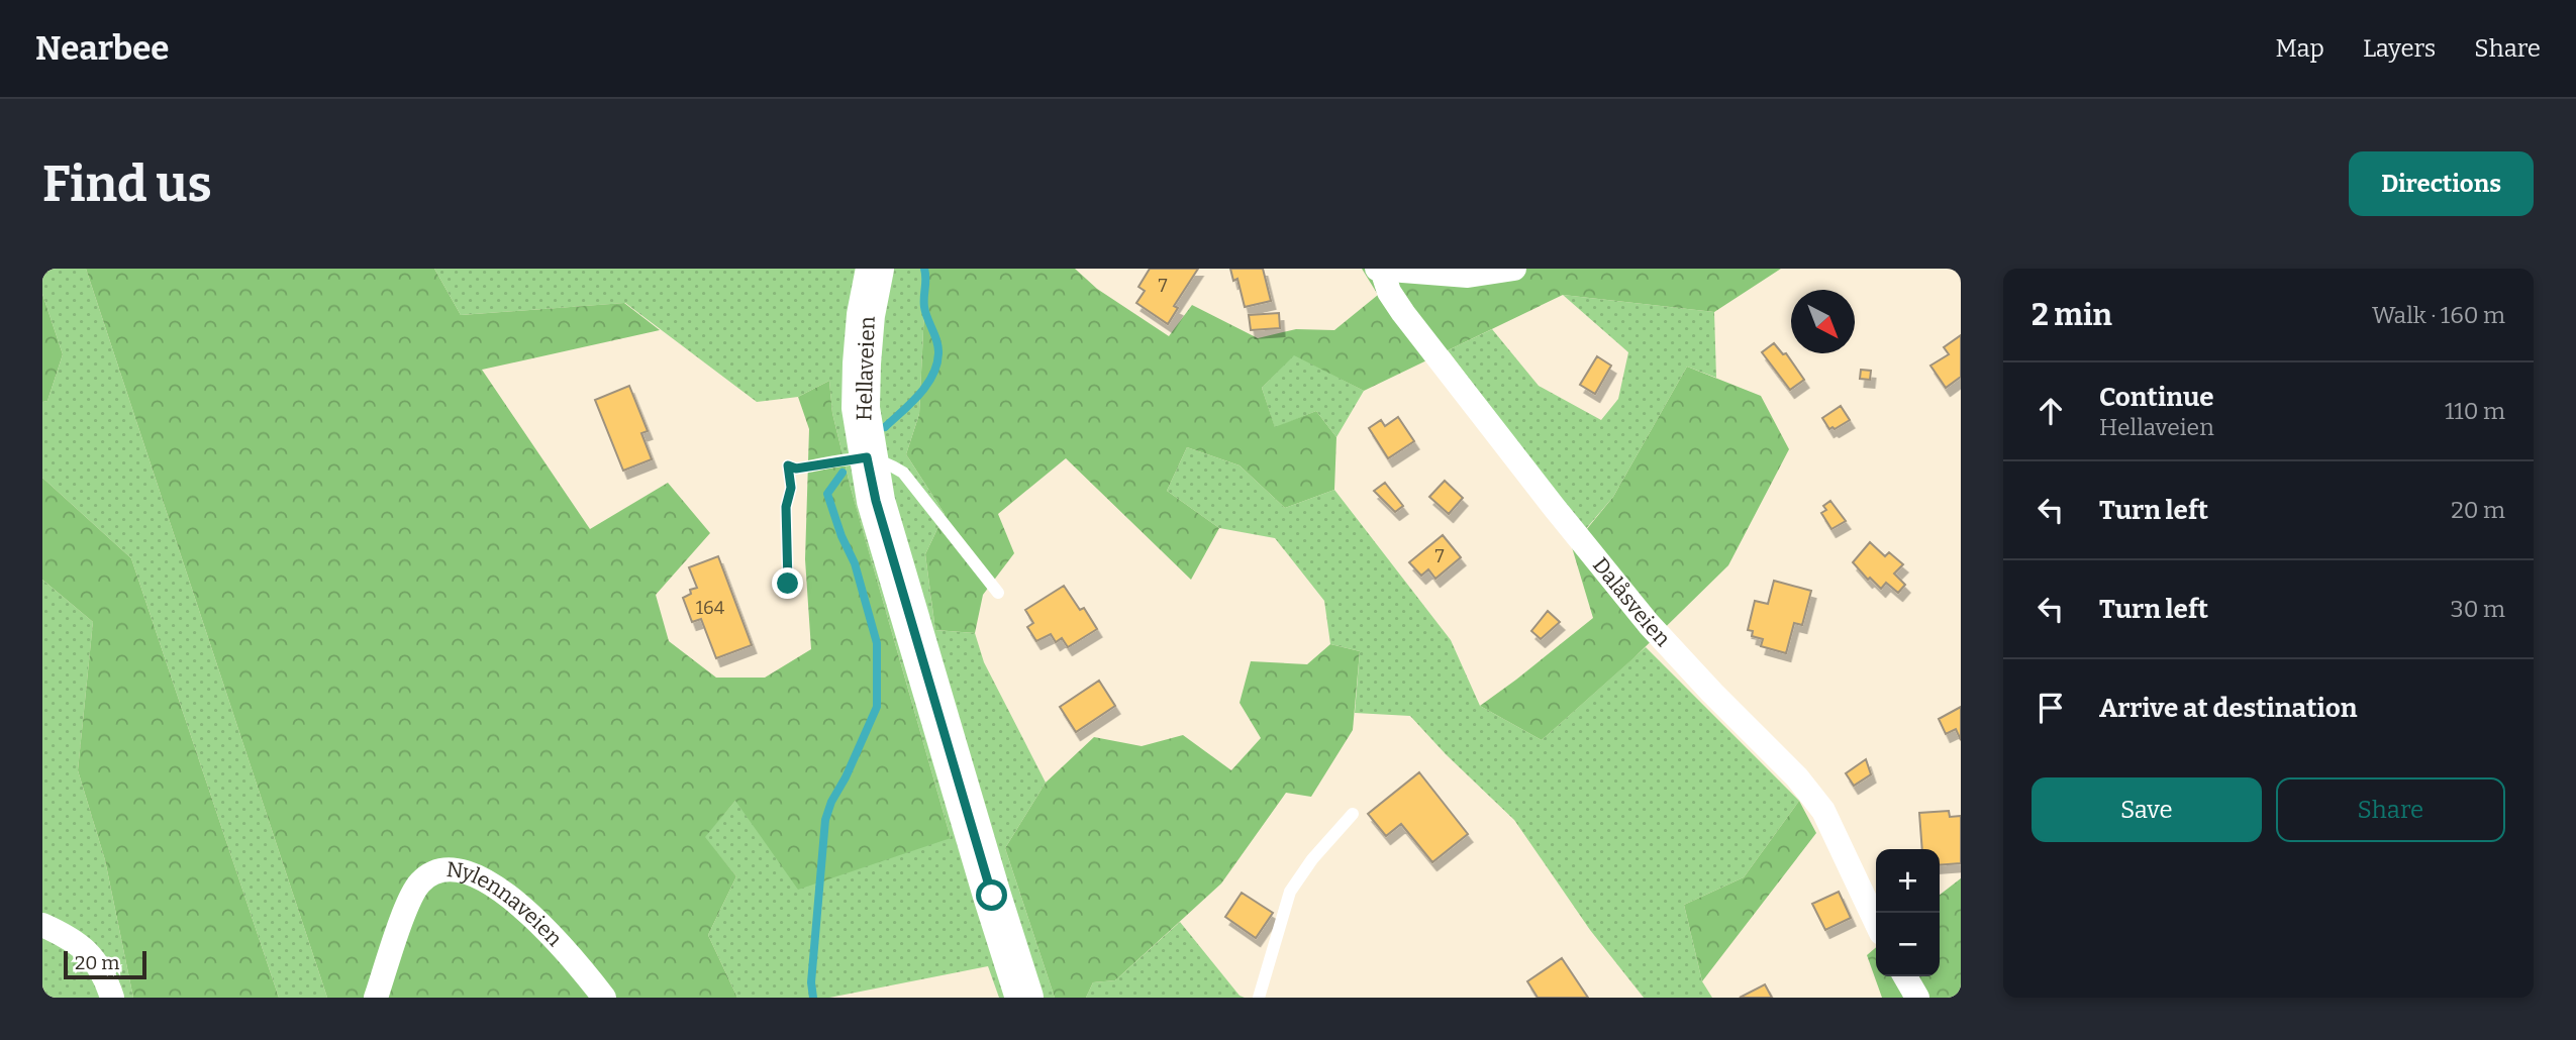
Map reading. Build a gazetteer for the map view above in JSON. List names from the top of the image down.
{
  "streets": {
    "main road": ["Hellaveien"],
    "street": ["Dalåsveien", "Nylennaveien"]
  },
  "house_numbers": ["7", "7", "164"],
  "scale_bar": "20 m",
  "north": "bottom right",
  "page": {
    "header": "Nearbee",
    "nav": ["Map", "Layers", "Share"],
    "buttons": [
      "Directions",
      ["Save", "Share"]
    ],
    "title": "Find us",
    "heading": ["2 min", "Walk · 160 m"],
    "list": [
      ["Continue", "Hellaveien", "110 m"],
      ["Turn left", "20 m"],
      ["Turn left", "30 m"],
      "Arrive at destination"
    ],
    "map_buttons": ["+", "−"],
    "scale": "20 m"
  }
}
